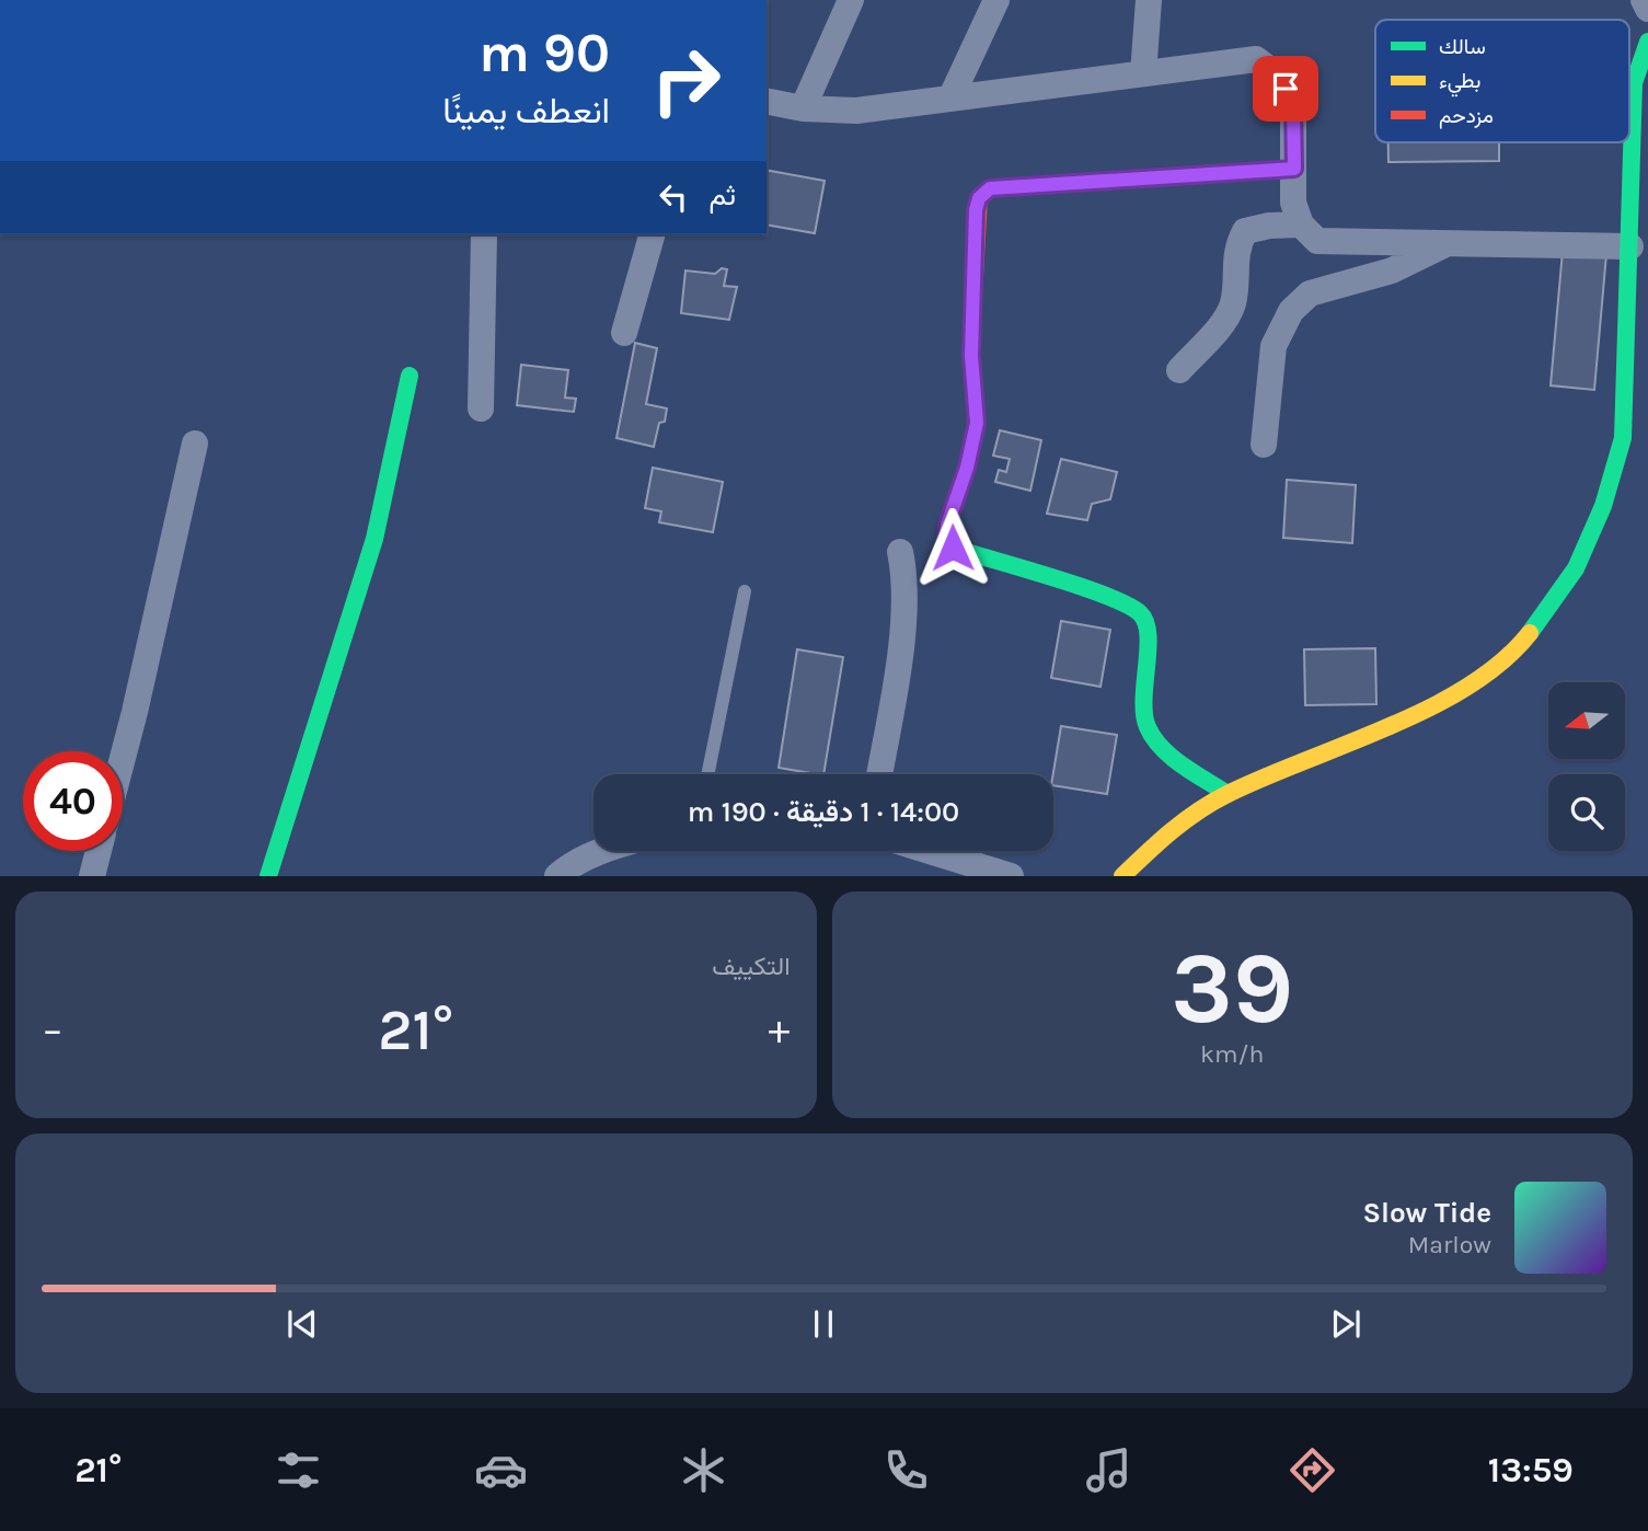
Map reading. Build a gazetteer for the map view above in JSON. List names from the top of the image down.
{
  "legend": ["سالك", "بطيء", "مزدحم"],
  "north": "left",
  "page": {
    "turn": ["90 m", "انعطف يمينًا"],
    "then": "ثم",
    "limit": "40",
    "trip": "14:00 · 1 دقيقة · 190 m",
    "tile": [
      ["39", "km/h"],
      "التكييف"
    ],
    "heat": ["−", "21°", "+"],
    "song": ["Slow Tide", "Marlow"],
    "tabs": ["13:59", "21°"]
  }
}
